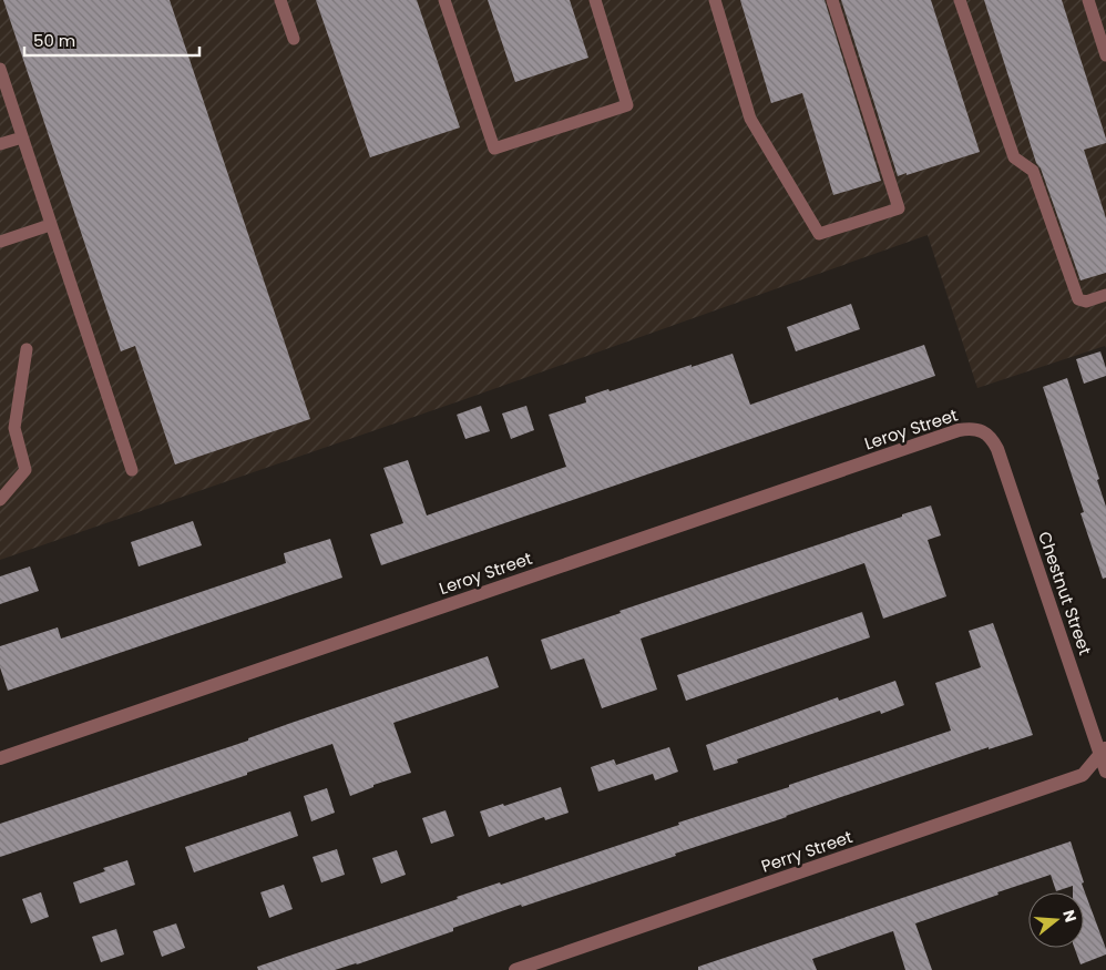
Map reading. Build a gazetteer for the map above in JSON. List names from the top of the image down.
{
  "streets": {
    "street": ["Leroy Street", "Chestnut Street", "Perry Street"]
  },
  "crossings": [
    ["Leroy Street", "Chestnut Street"],
    ["Chestnut Street", "Perry Street"]
  ],
  "scale_bar": "50 m",
  "north": "right"
}
